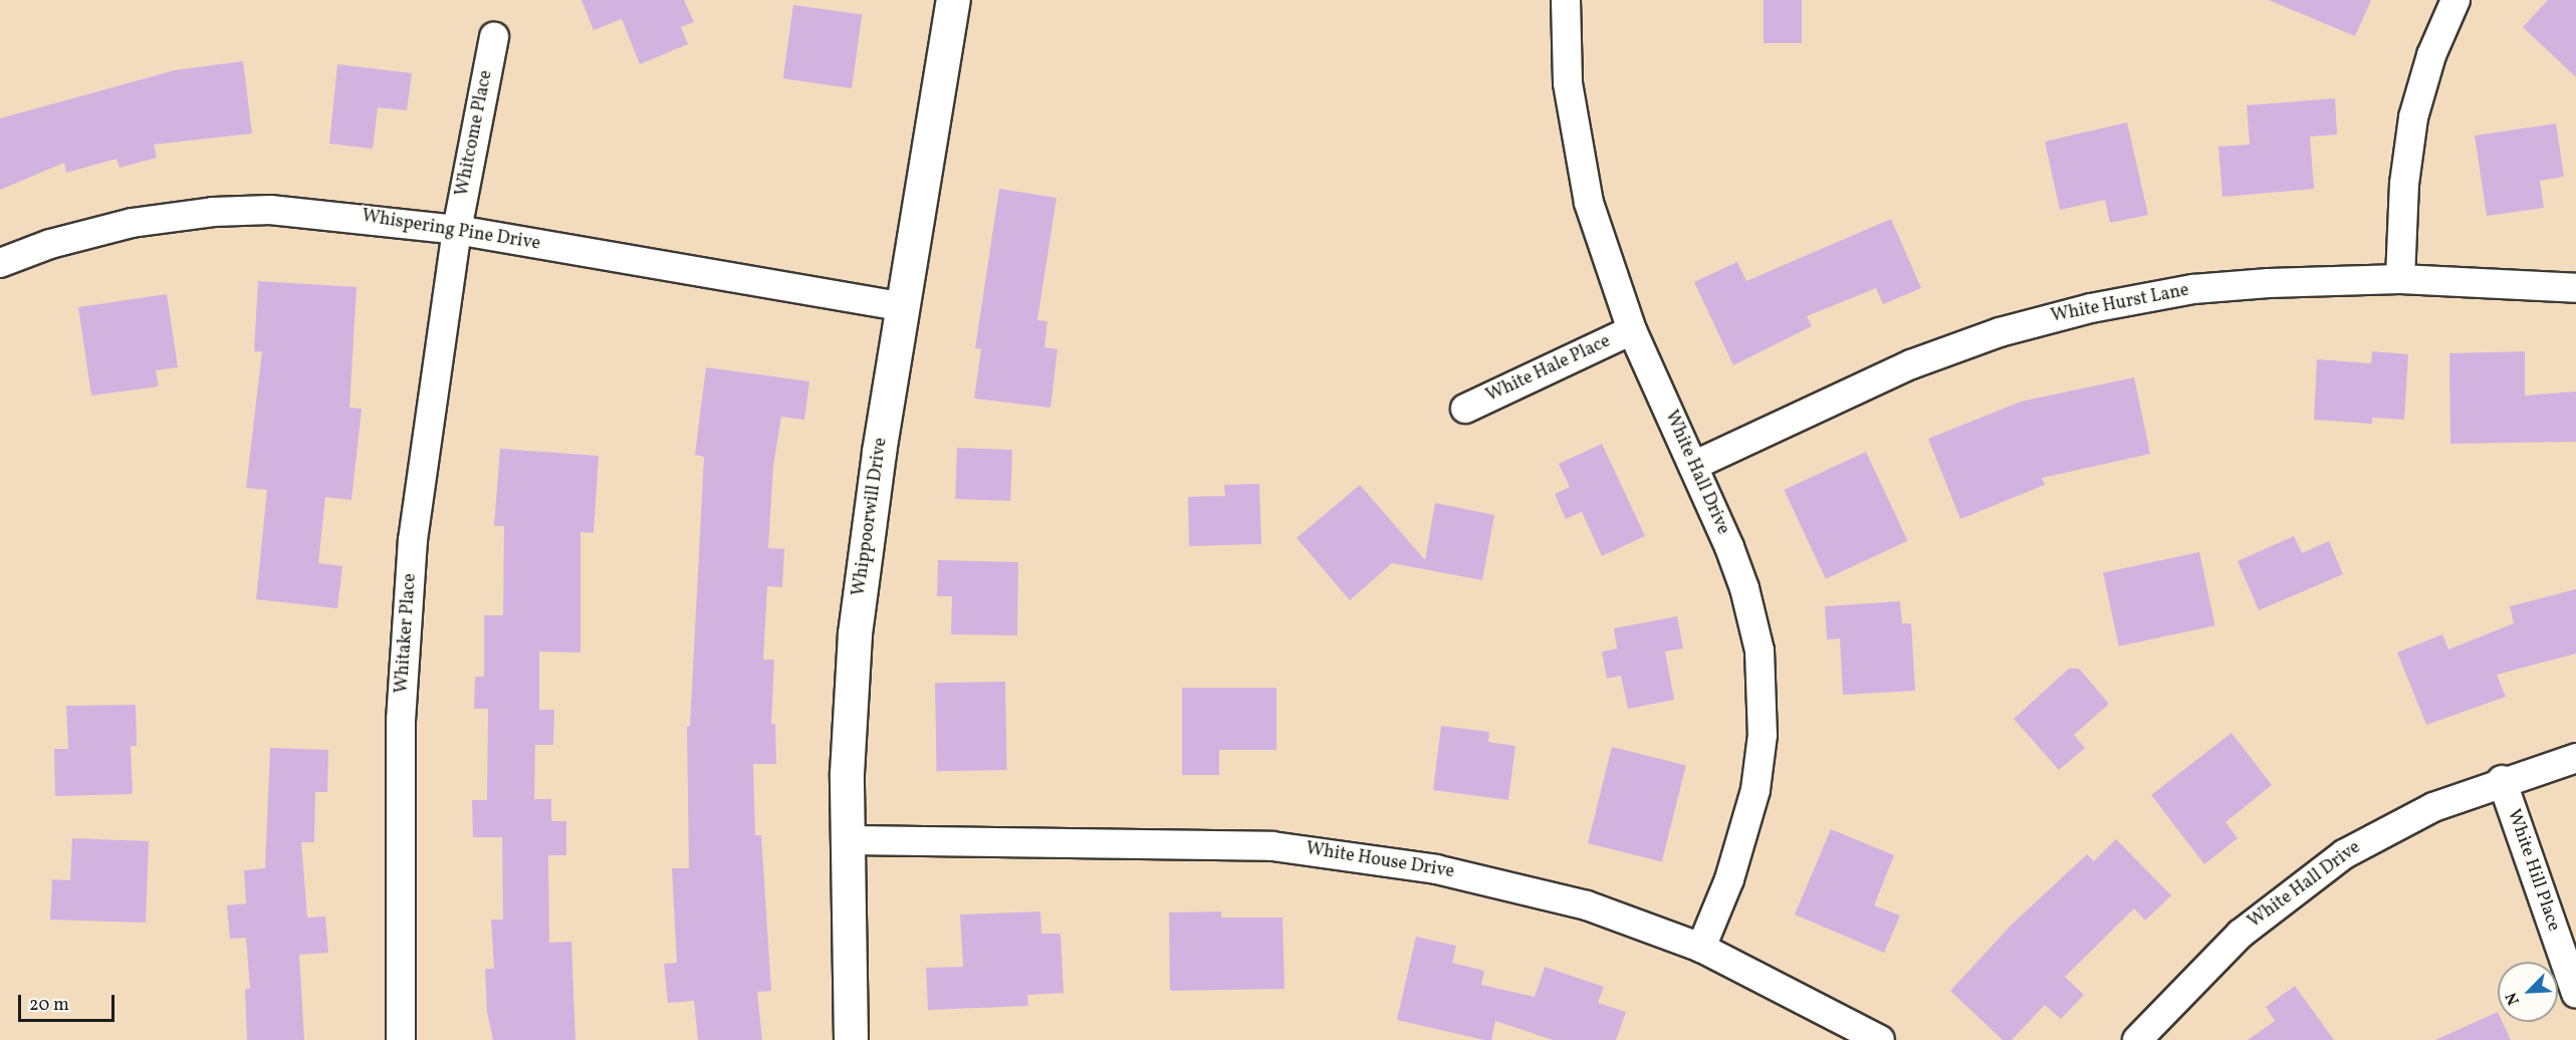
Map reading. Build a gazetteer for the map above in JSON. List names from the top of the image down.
{
  "streets": {
    "street": [
      "Whitcome Place",
      "Whispering Pine Drive",
      "White Hurst Lane",
      "White Hale Place",
      "White Hall Drive",
      "Whippoorwill Drive",
      "Whitaker Place",
      "White House Drive",
      "White Hill Place"
    ]
  },
  "crossings": [
    ["Whitcome Place", "Whispering Pine Drive"],
    ["Whitcome Place", "Whitaker Place"],
    ["Whispering Pine Drive", "Whippoorwill Drive"],
    ["Whispering Pine Drive", "Whitaker Place"],
    ["White Hurst Lane", "White Hall Drive"],
    ["White Hale Place", "White Hall Drive"],
    ["White Hall Drive", "White House Drive"],
    ["White Hall Drive", "White Hill Place"],
    ["Whippoorwill Drive", "White House Drive"]
  ],
  "scale_bar": "20 m",
  "north": "bottom left"
}
